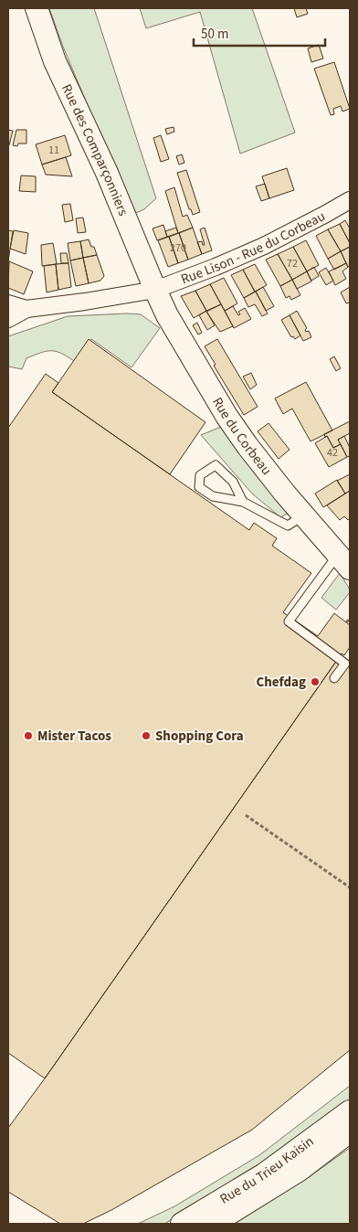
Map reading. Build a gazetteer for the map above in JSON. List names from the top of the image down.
{
  "streets": {
    "street": [
      "Rue des Comparçonniers",
      "Rue Lison - Rue du Corbeau",
      "Rue du Corbeau",
      "Rue du Trieu Kaisin"
    ]
  },
  "crossings": [
    ["Rue des Comparçonniers", "Rue Lison - Rue du Corbeau"],
    ["Rue des Comparçonniers", "Rue du Corbeau"],
    ["Rue Lison - Rue du Corbeau", "Rue du Corbeau"]
  ],
  "places": ["Chefdag", "Mister Tacos", "Shopping Cora"],
  "house_numbers": [
    "11",
    "270",
    "72",
    "42"
  ],
  "scale_bar": "50 m"
}
